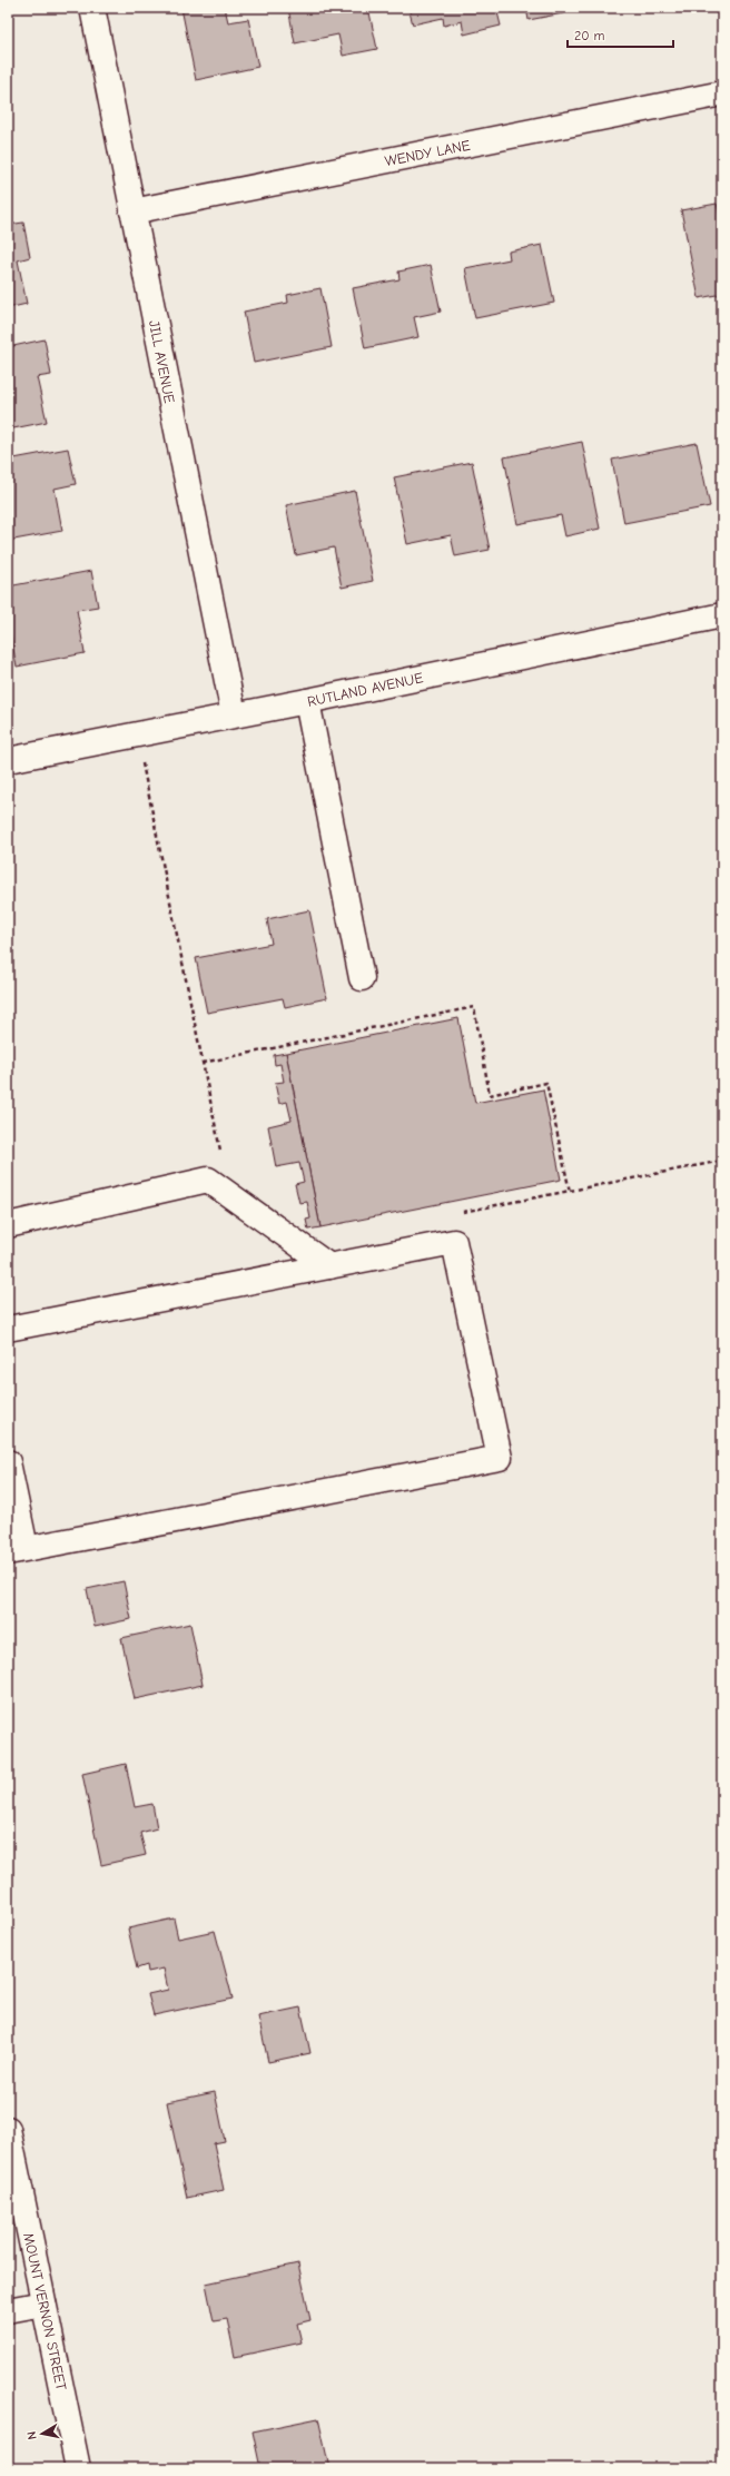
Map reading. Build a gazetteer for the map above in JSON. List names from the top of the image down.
{
  "streets": {
    "street": [
      "WENDY LANE",
      "JILL AVENUE",
      "RUTLAND AVENUE",
      "MOUNT VERNON STREET"
    ]
  },
  "crossings": [
    ["WENDY LANE", "JILL AVENUE"],
    ["JILL AVENUE", "RUTLAND AVENUE"]
  ],
  "scale_bar": "20 m",
  "north": "left"
}
